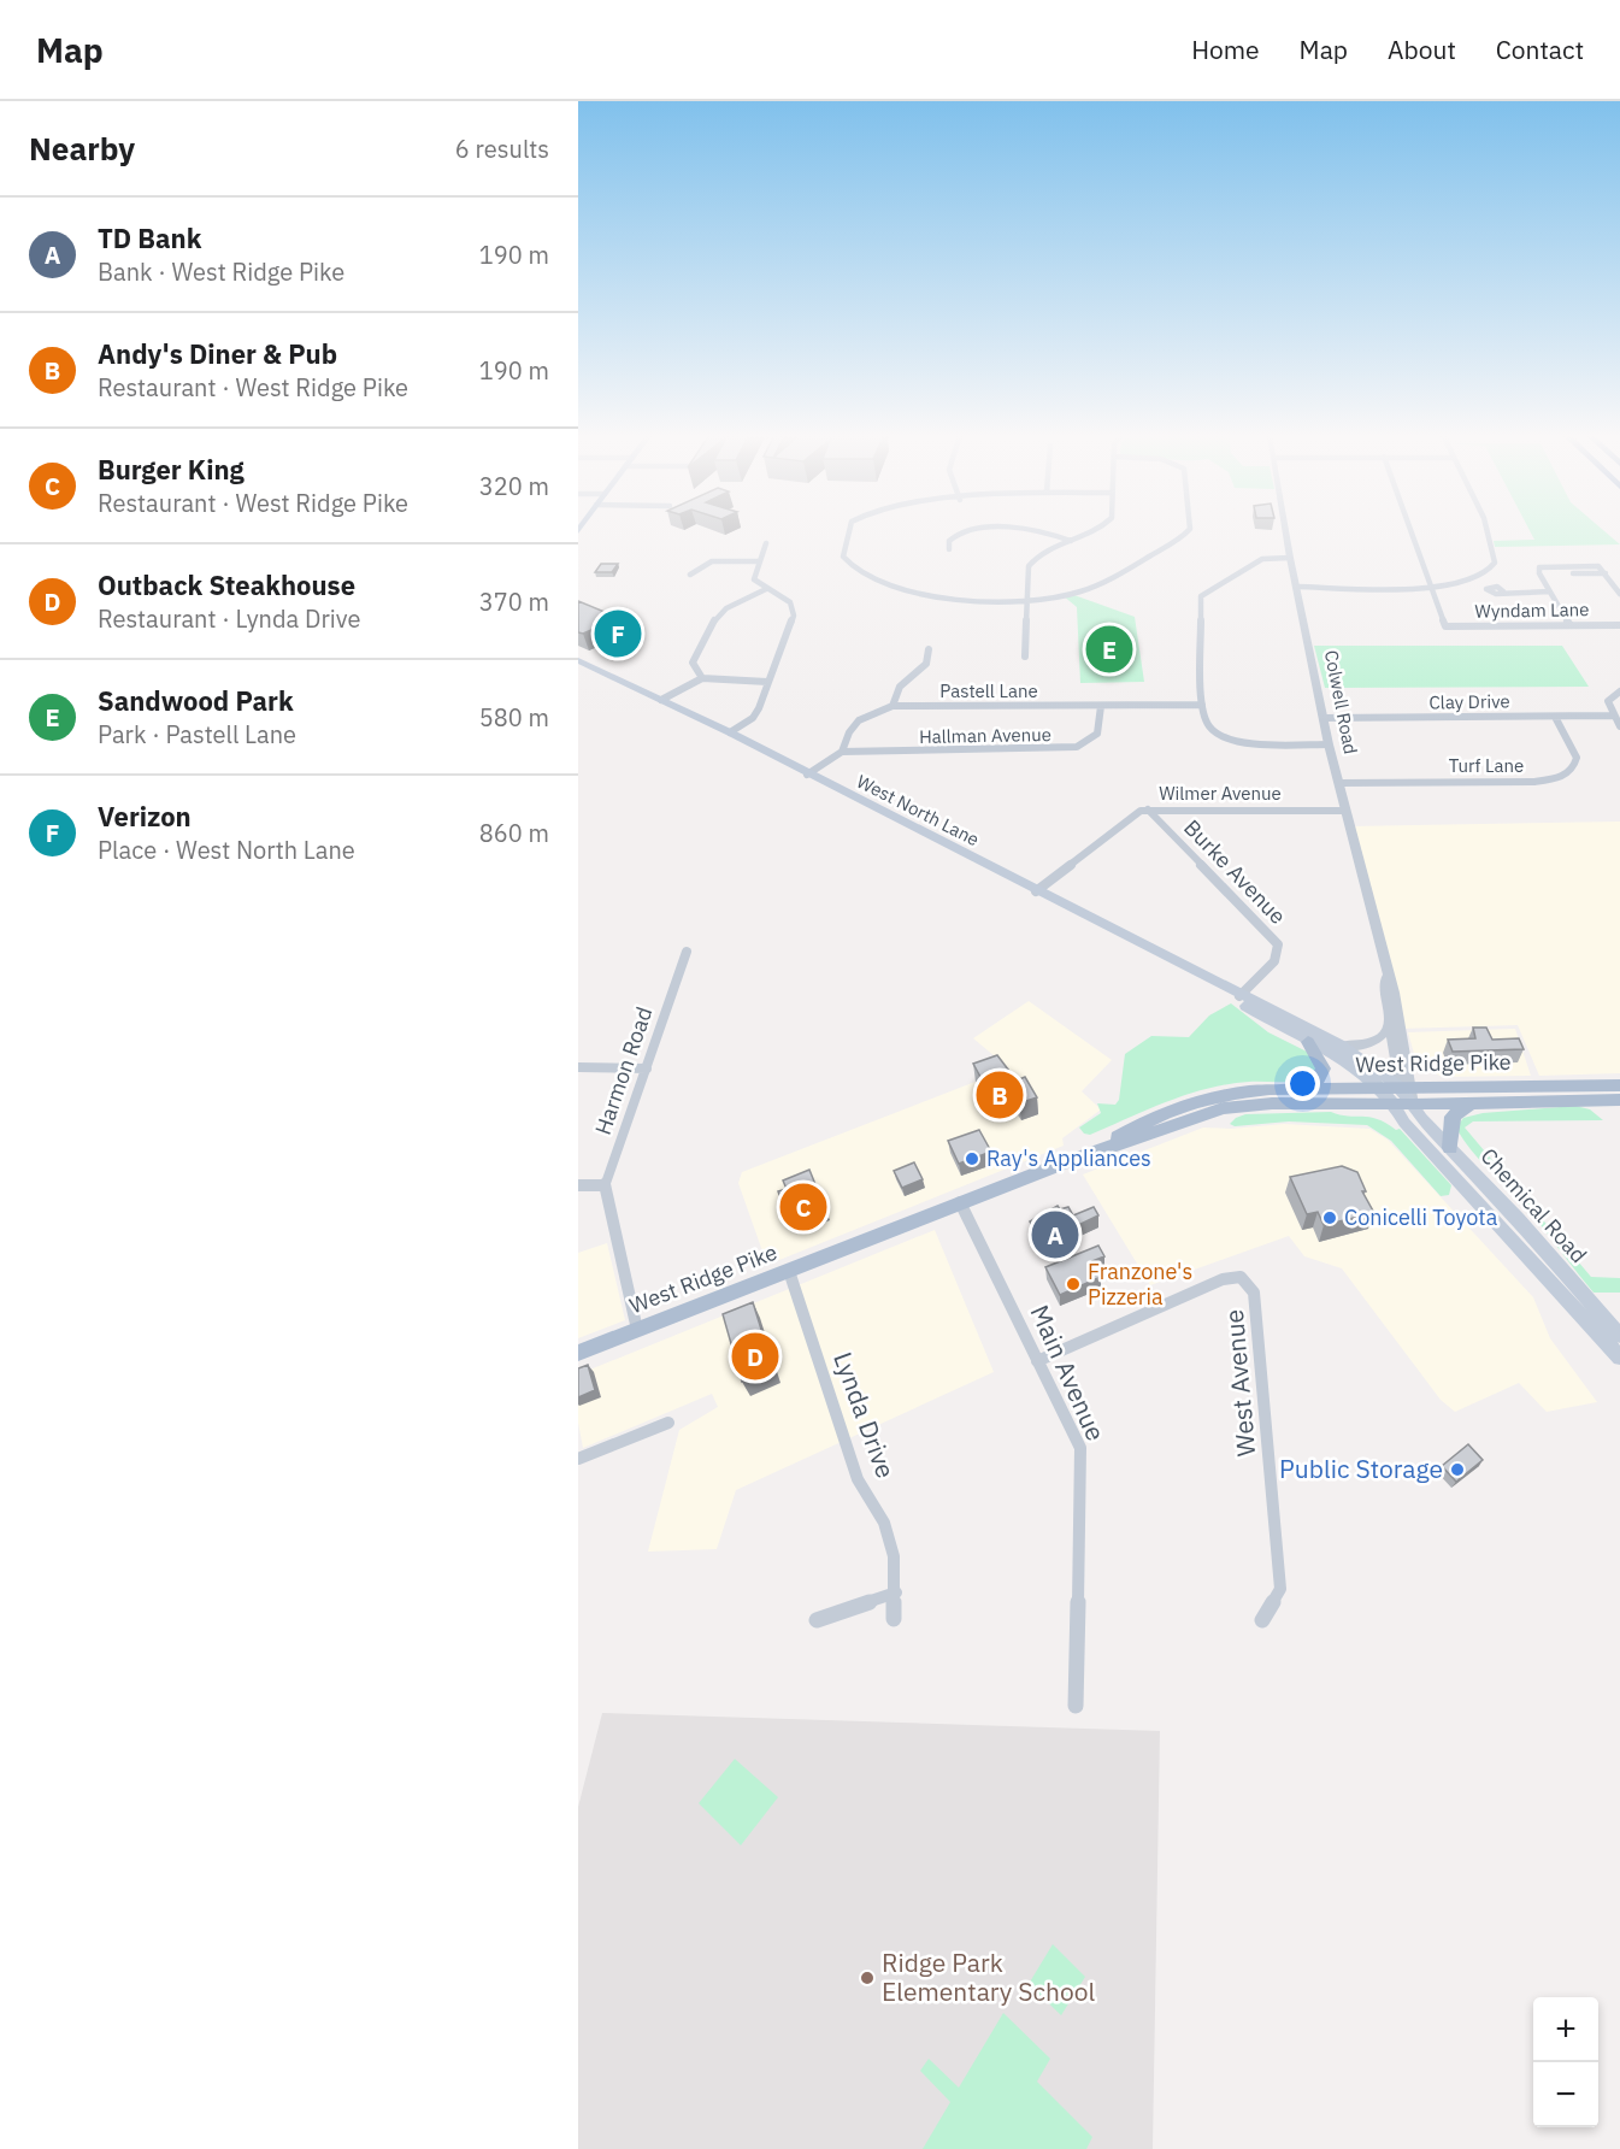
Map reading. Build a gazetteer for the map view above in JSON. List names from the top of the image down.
{
  "streets": {
    "main road": ["West North Lane", "West Ridge Pike", "Chemical Road"],
    "street": [
      "Wyndam Lane",
      "Pastell Lane",
      "Colwell Road",
      "Clay Drive",
      "Hallman Avenue",
      "Turf Lane",
      "Wilmer Avenue",
      "Burke Avenue",
      "Harmon Road",
      "Main Avenue",
      "West Avenue",
      "Lynda Drive"
    ]
  },
  "crossings": [
    ["Pastell Lane", "Hallman Avenue"],
    ["Colwell Road", "Clay Drive"],
    ["Colwell Road", "Turf Lane"],
    ["Colwell Road", "Wilmer Avenue"],
    ["Colwell Road", "West North Lane"],
    ["Colwell Road", "West Ridge Pike"],
    ["Colwell Road", "Chemical Road"],
    ["Clay Drive", "Turf Lane"],
    ["Wilmer Avenue", "West North Lane"],
    ["Wilmer Avenue", "Burke Avenue"],
    ["West North Lane", "Burke Avenue"],
    ["West North Lane", "West Ridge Pike"],
    ["West North Lane", "Chemical Road"],
    ["West Ridge Pike", "Chemical Road"],
    ["West Ridge Pike", "Main Avenue"],
    ["West Ridge Pike", "Lynda Drive"],
    ["Main Avenue", "West Avenue"]
  ],
  "places": [
    "Ray's Appliances",
    "Conicelli Toyota",
    "Franzone's Pizzeria",
    "Public Storage",
    "Ridge Park Elementary School"
  ],
  "page": {
    "header": "Map",
    "nav": [
      "Home",
      "Map",
      "About",
      "Contact"
    ],
    "heading": ["Nearby", "6 results"],
    "list": [
      {
        "mark": "A",
        "name": "TD Bank",
        "note": "Bank · West Ridge Pike",
        "value": "190 m"
      },
      {
        "mark": "B",
        "name": "Andy's Diner & Pub",
        "note": "Restaurant · West Ridge Pike",
        "value": "190 m"
      },
      {
        "mark": "C",
        "name": "Burger King",
        "note": "Restaurant · West Ridge Pike",
        "value": "320 m"
      },
      {
        "mark": "D",
        "name": "Outback Steakhouse",
        "note": "Restaurant · Lynda Drive",
        "value": "370 m"
      },
      {
        "mark": "E",
        "name": "Sandwood Park",
        "note": "Park · Pastell Lane",
        "value": "580 m"
      },
      {
        "mark": "F",
        "name": "Verizon",
        "note": "Place · West North Lane",
        "value": "860 m"
      }
    ],
    "pins": [
      "F",
      "E",
      "B",
      "C",
      "A",
      "D"
    ],
    "map_buttons": ["+", "−"]
  }
}
